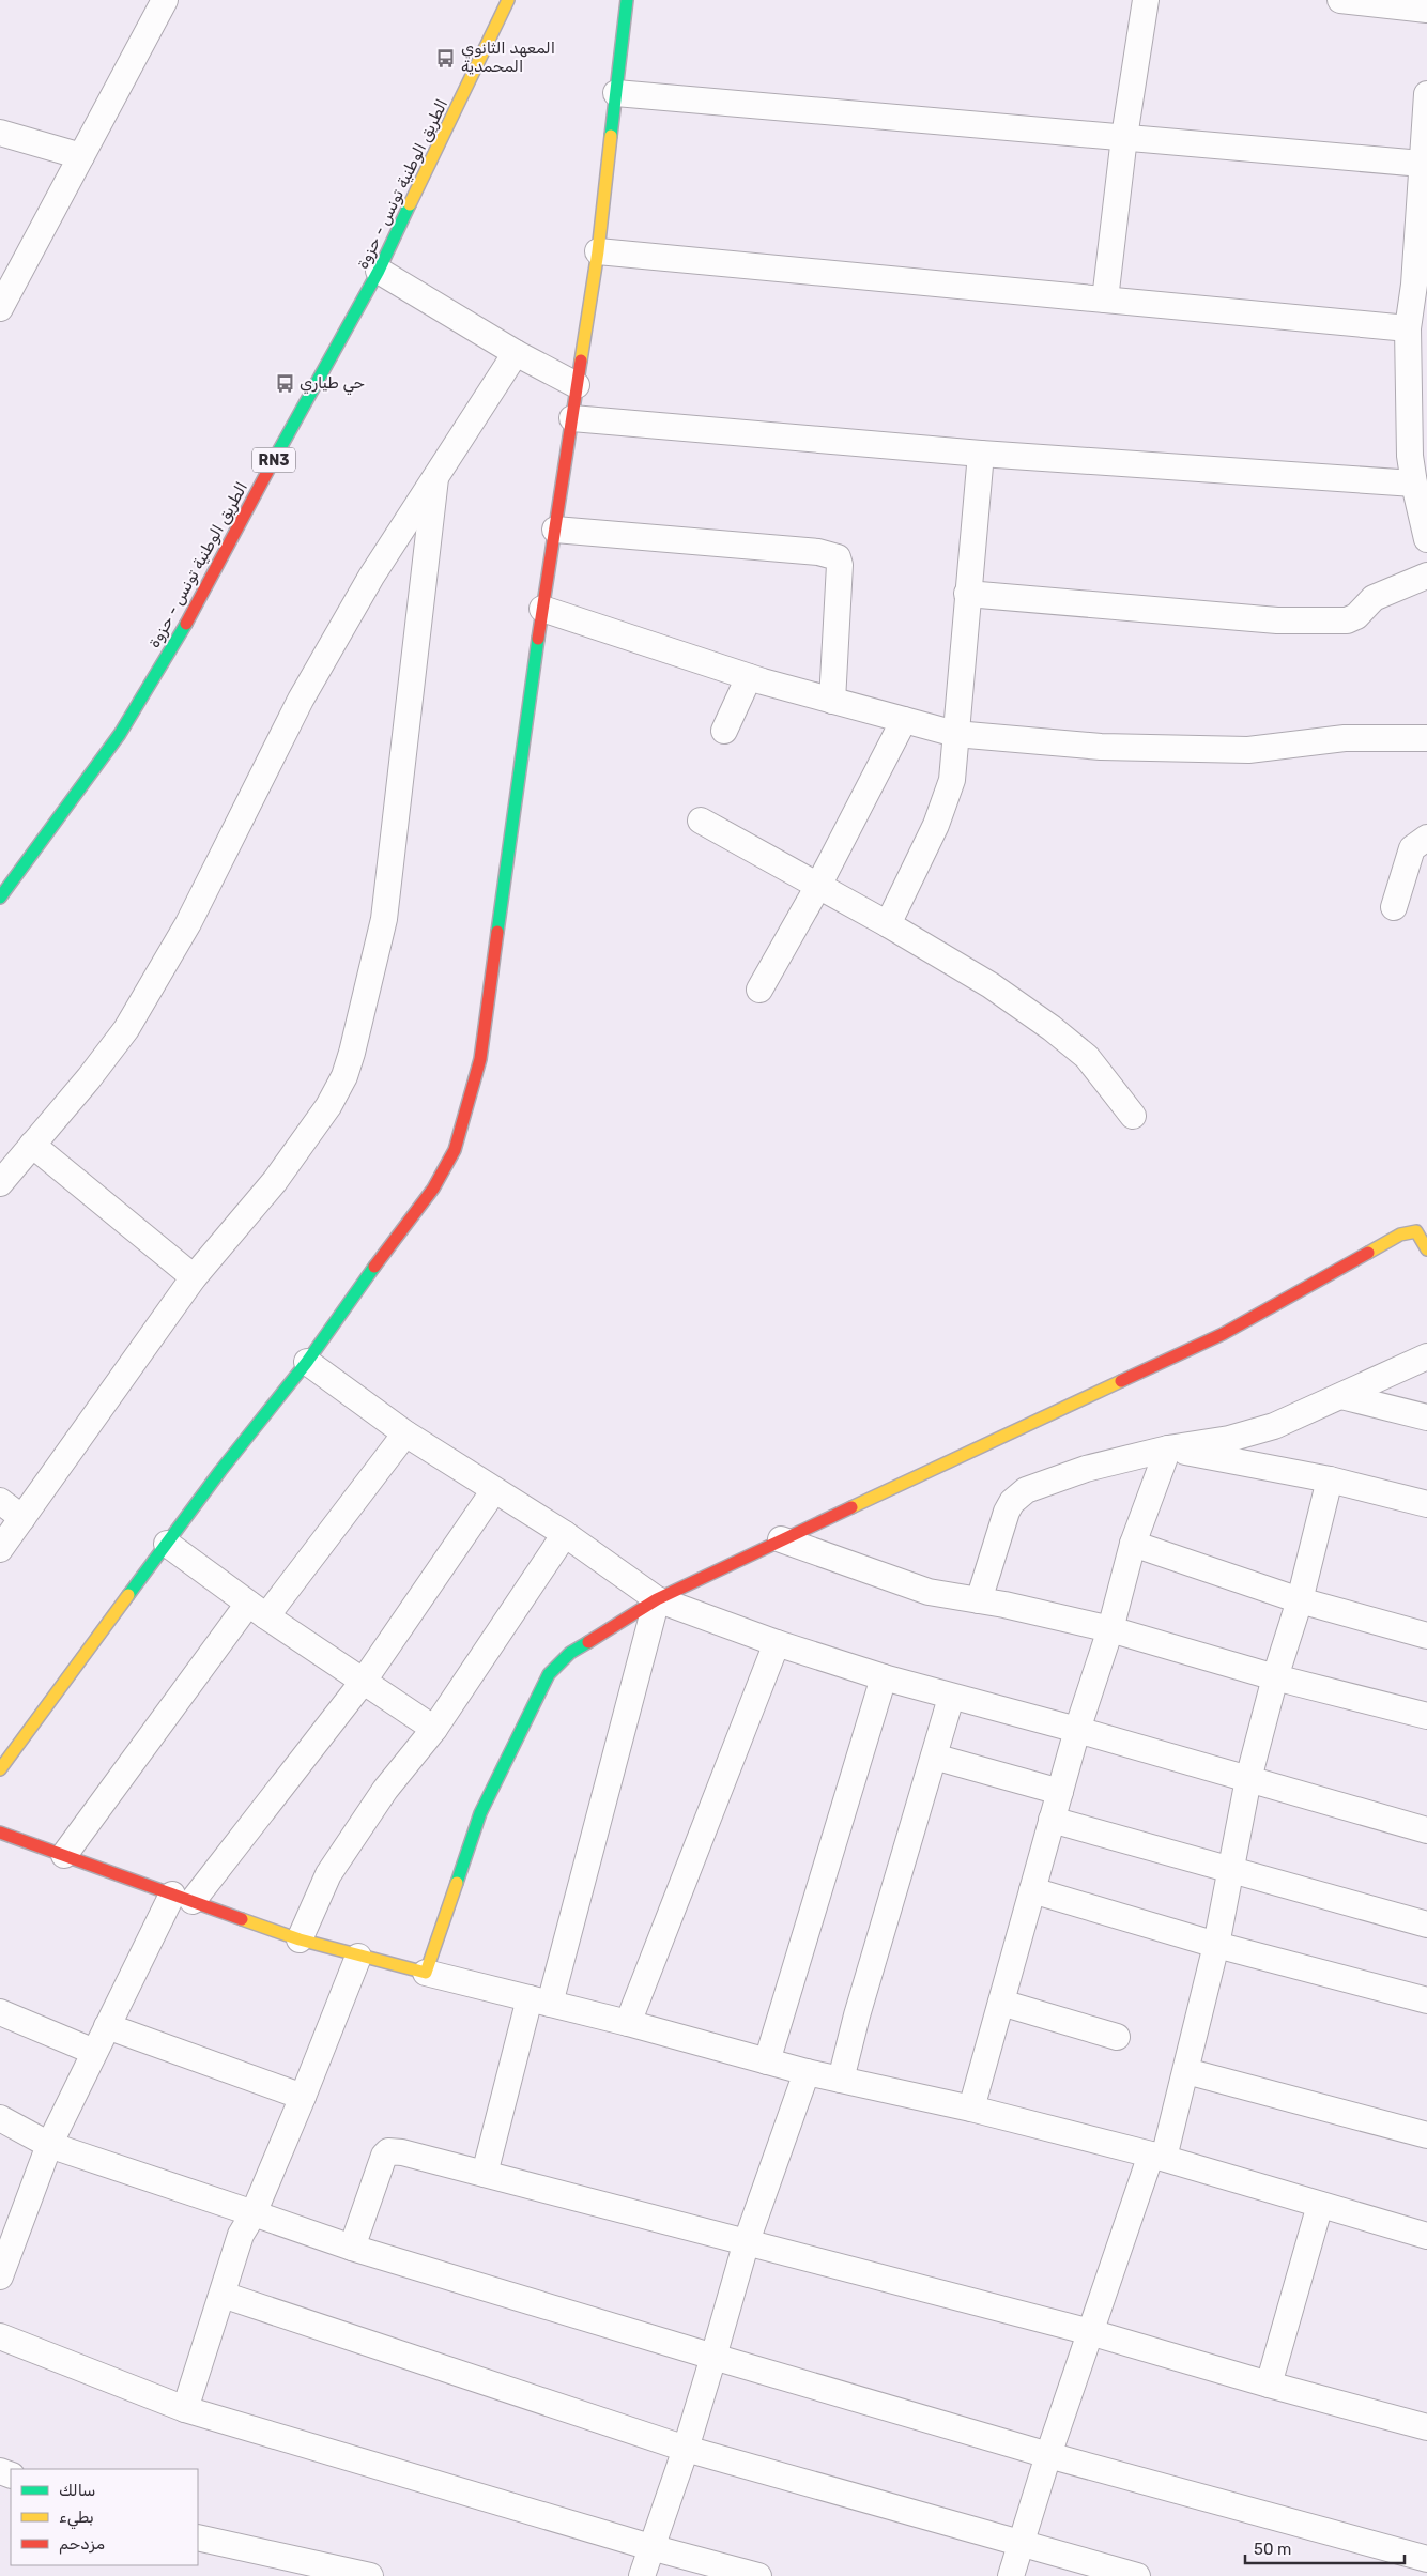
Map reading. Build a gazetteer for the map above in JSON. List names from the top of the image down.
{
  "streets": {
    "street": ["الطريق الوطنية تونس - حزوة", "RN3"]
  },
  "places": {
    "bus stop": ["المعهد الثانوي المحمدية", "حي طياري"]
  },
  "legend": ["سالك", "بطيء", "مزدحم"],
  "scale_bar": "50 m"
}
